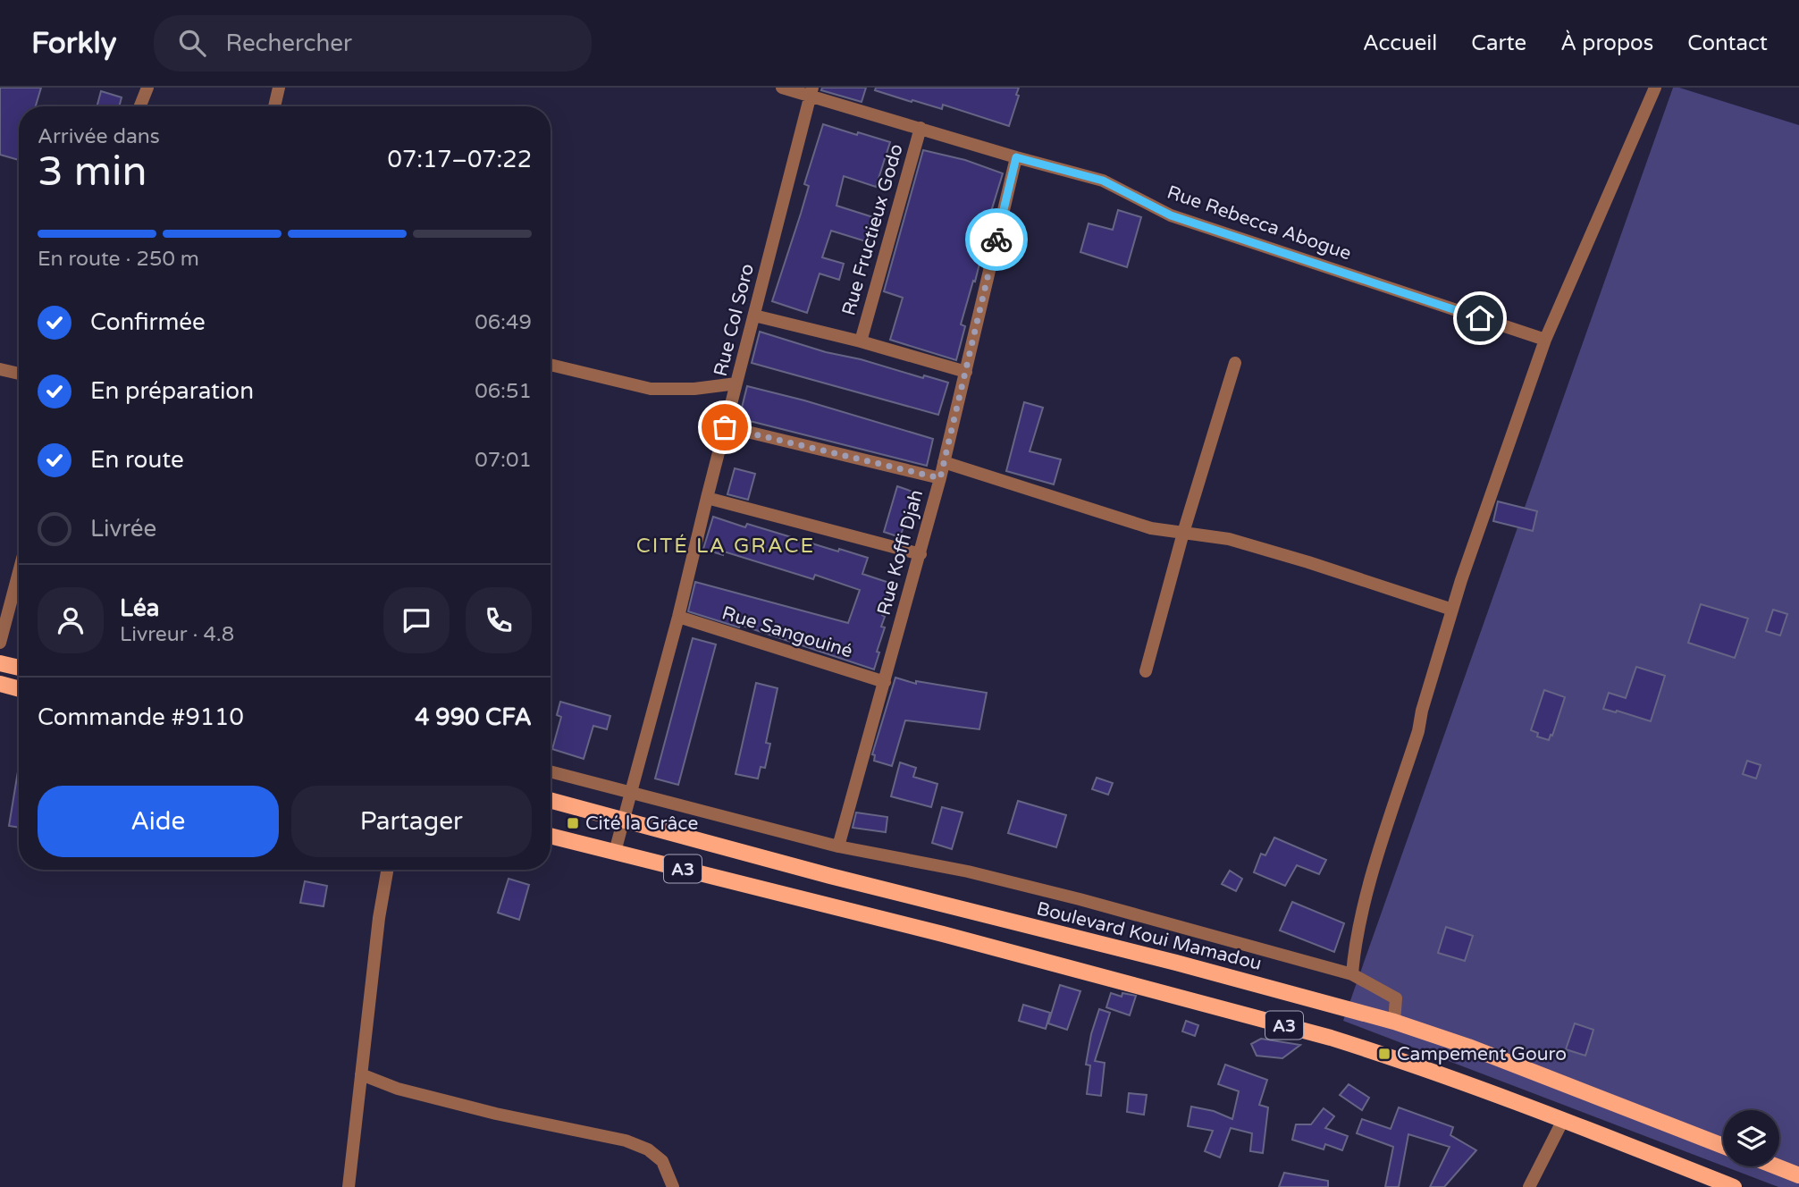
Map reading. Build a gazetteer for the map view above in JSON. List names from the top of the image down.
{
  "streets": {
    "main road": ["A3", "Boulevard Koui Mamadou"],
    "street": [
      "Rue Rebecca Abogue",
      "Rue Fructieux Godo",
      "Rue Col Soro",
      "Rue Koffi Djah",
      "Rue Sangouiné"
    ]
  },
  "crossings": [
    ["Rue Rebecca Abogue", "Rue Fructieux Godo"],
    ["Rue Rebecca Abogue", "Rue Col Soro"],
    ["Rue Rebecca Abogue", "Rue Koffi Djah"],
    ["Rue Col Soro", "Rue Sangouiné"],
    ["Rue Col Soro", "A3"],
    ["Rue Col Soro", "Boulevard Koui Mamadou"],
    ["Rue Koffi Djah", "Rue Sangouiné"]
  ],
  "districts": ["CITÉ LA GRACE"],
  "places": {
    "transit": ["Cité la Grâce", "Campement Gouro"]
  },
  "page": {
    "header": "Forkly",
    "search": "Rechercher",
    "nav": [
      "Accueil",
      "Carte",
      "À propos",
      "Contact"
    ],
    "heading": ["3 min", "Arrivée dans", "07:17–07:22"],
    "panel": [
      "Léa",
      "Livreur · 4.8",
      "Commande #9110",
      "4 990 CFA"
    ],
    "bar": "En route · 250 m",
    "list": [
      ["Confirmée", "06:49"],
      ["En préparation", "06:51"],
      ["En route", "07:01"],
      "Livrée"
    ],
    "buttons": ["Aide", "Partager"]
  }
}
